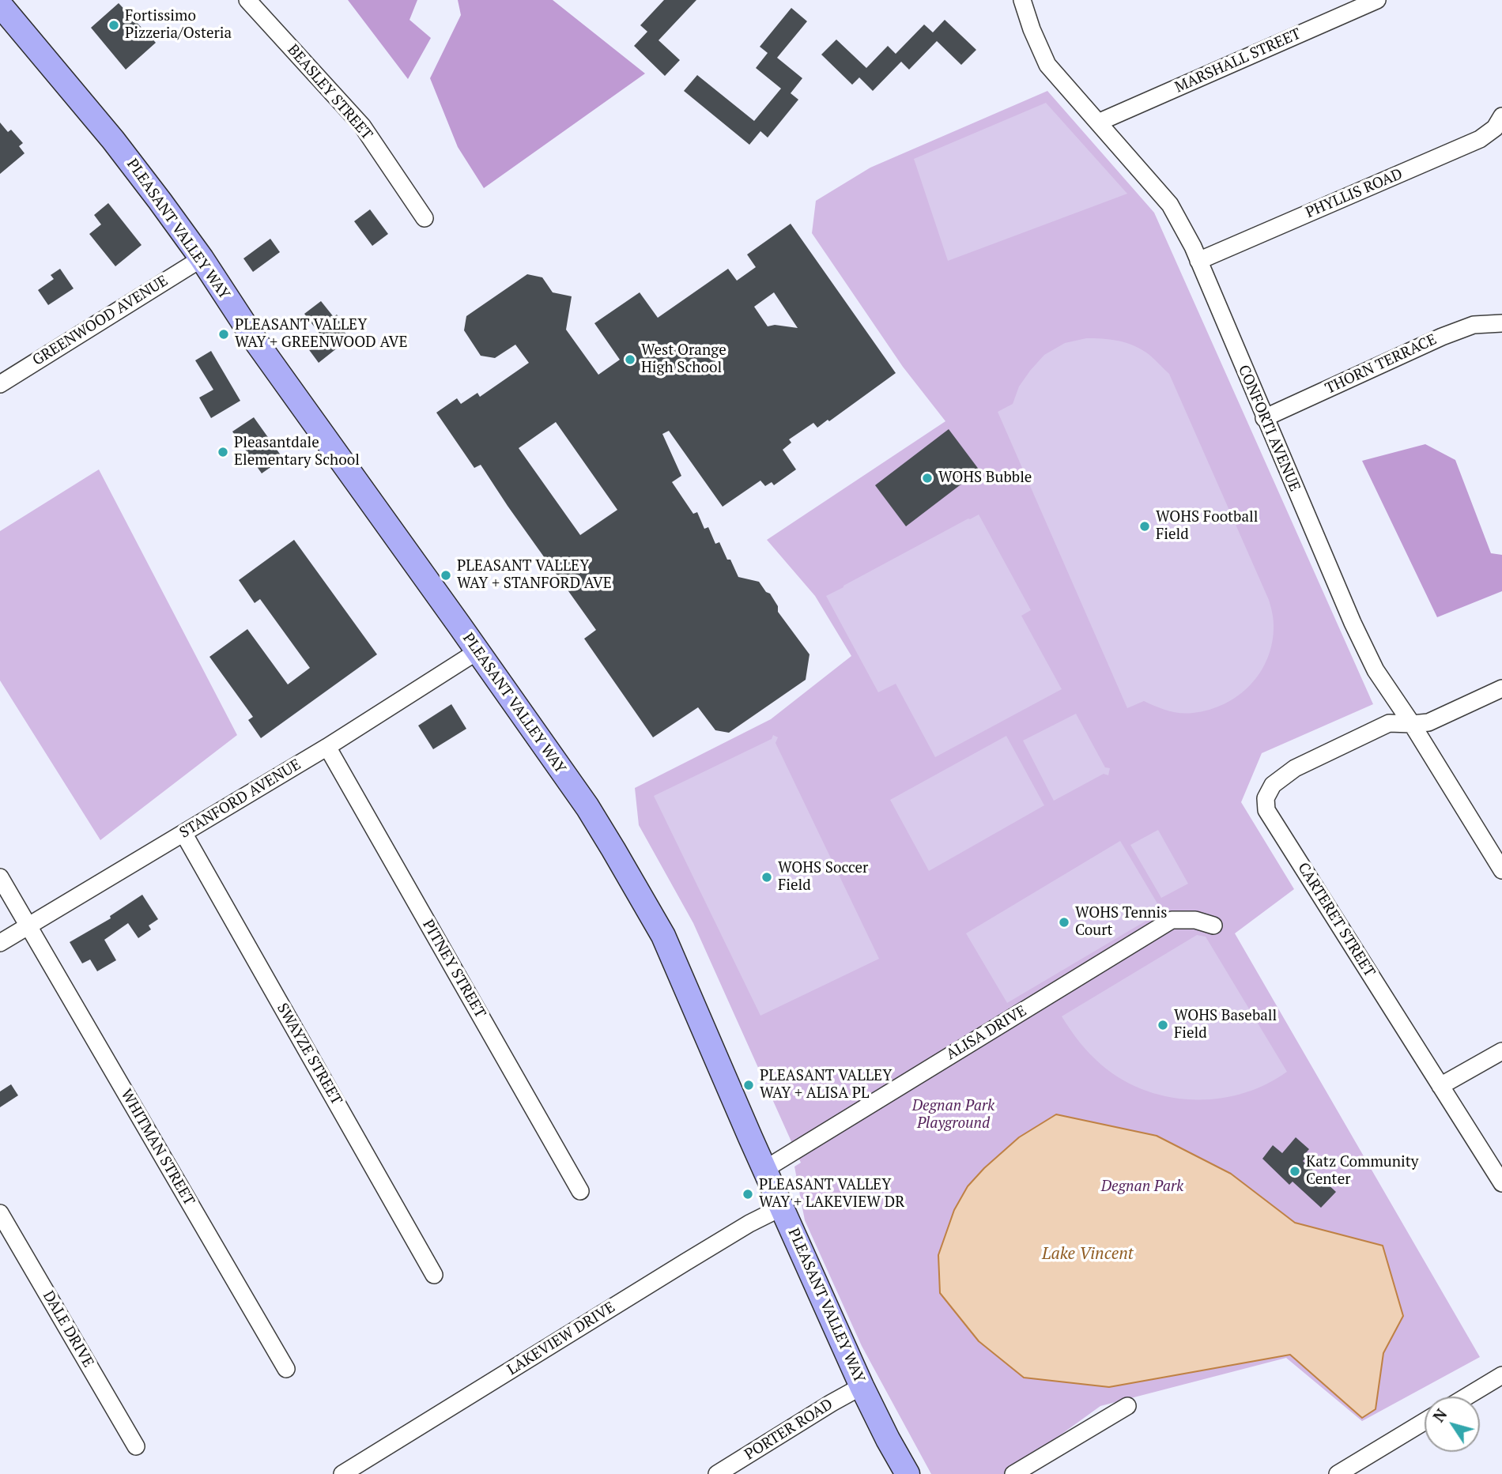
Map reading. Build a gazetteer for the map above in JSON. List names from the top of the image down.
{
  "streets": {
    "main road": ["PLEASANT VALLEY WAY"],
    "street": [
      "MARSHALL STREET",
      "BEASLEY STREET",
      "PHYLLIS ROAD",
      "GREENWOOD AVENUE",
      "THORN TERRACE",
      "CONFORTI AVENUE",
      "STANFORD AVENUE",
      "CARTERET STREET",
      "PITNEY STREET",
      "ALISA DRIVE",
      "SWAYZE STREET",
      "WHITMAN STREET",
      "DALE DRIVE",
      "LAKEVIEW DRIVE",
      "PORTER ROAD"
    ]
  },
  "crossings": [
    ["MARSHALL STREET", "CONFORTI AVENUE"],
    ["PHYLLIS ROAD", "CONFORTI AVENUE"],
    ["PLEASANT VALLEY WAY", "GREENWOOD AVENUE"],
    ["PLEASANT VALLEY WAY", "STANFORD AVENUE"],
    ["PLEASANT VALLEY WAY", "ALISA DRIVE"],
    ["PLEASANT VALLEY WAY", "LAKEVIEW DRIVE"],
    ["PLEASANT VALLEY WAY", "PORTER ROAD"],
    ["THORN TERRACE", "CONFORTI AVENUE"],
    ["CONFORTI AVENUE", "CARTERET STREET"],
    ["STANFORD AVENUE", "PITNEY STREET"],
    ["STANFORD AVENUE", "SWAYZE STREET"],
    ["STANFORD AVENUE", "WHITMAN STREET"]
  ],
  "water": ["Lake Vincent"],
  "parks": ["Degnan Park Playground", "Degnan Park"],
  "places": [
    "Fortissimo Pizzeria/Osteria",
    "PLEASANT VALLEY WAY + GREENWOOD AVE",
    "West Orange High School",
    "Pleasantdale Elementary School",
    "WOHS Bubble",
    "WOHS Football Field",
    "PLEASANT VALLEY WAY + STANFORD AVE",
    "WOHS Soccer Field",
    "WOHS Tennis Court",
    "WOHS Baseball Field",
    "PLEASANT VALLEY WAY + ALISA PL",
    "Katz Community Center",
    "PLEASANT VALLEY WAY + LAKEVIEW DR"
  ],
  "north": "top left"
}
